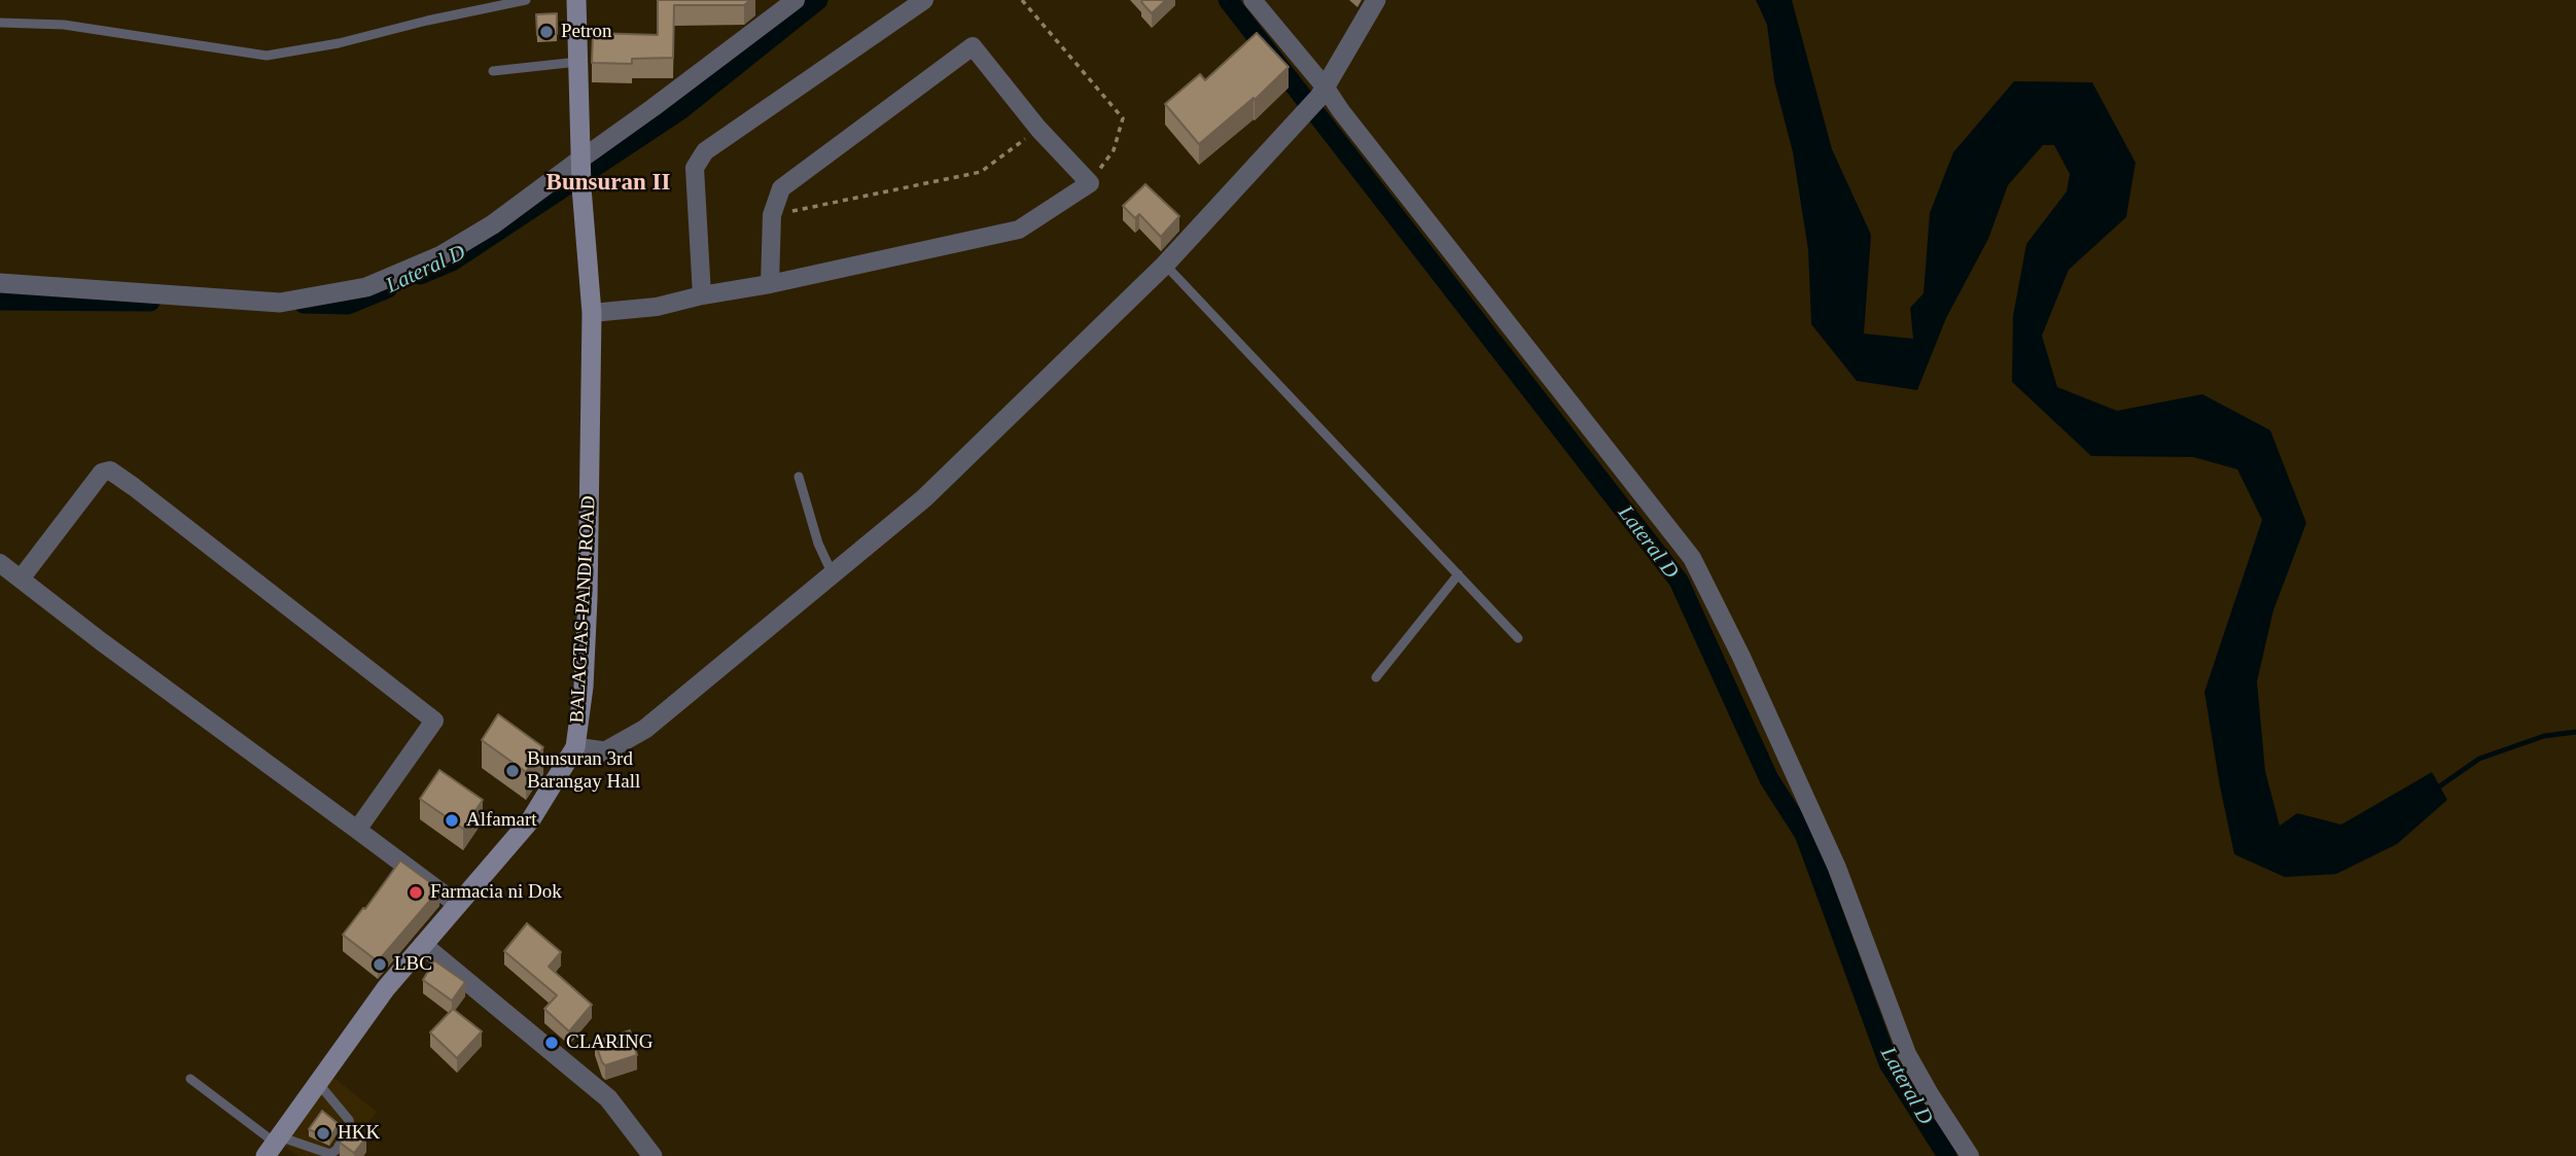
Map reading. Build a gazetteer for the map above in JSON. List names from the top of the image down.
{
  "streets": {
    "main road": ["BALAGTAS-PANDI ROAD"]
  },
  "districts": ["Bunsuran II"],
  "water": ["Lateral D"],
  "places": [
    "Petron",
    "Bunsuran 3rd Barangay Hall",
    "Alfamart",
    "Farmacia ni Dok",
    "LBC",
    "CLARING",
    "HKK"
  ]
}
